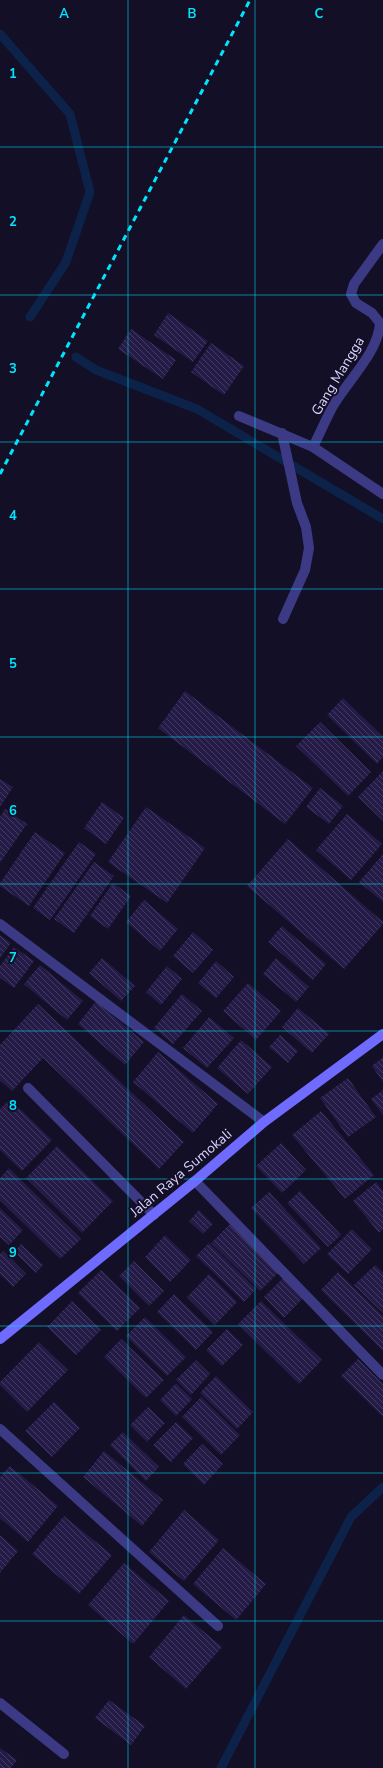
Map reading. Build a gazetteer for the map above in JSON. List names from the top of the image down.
{
  "streets": {
    "street": ["Gang Mangga", "Jalan Raya Sumokali"]
  },
  "grid": {
    "columns": ["A", "B", "C"],
    "rows": [
      "1",
      "2",
      "3",
      "4",
      "5",
      "6",
      "7",
      "8",
      "9"
    ]
  }
}
